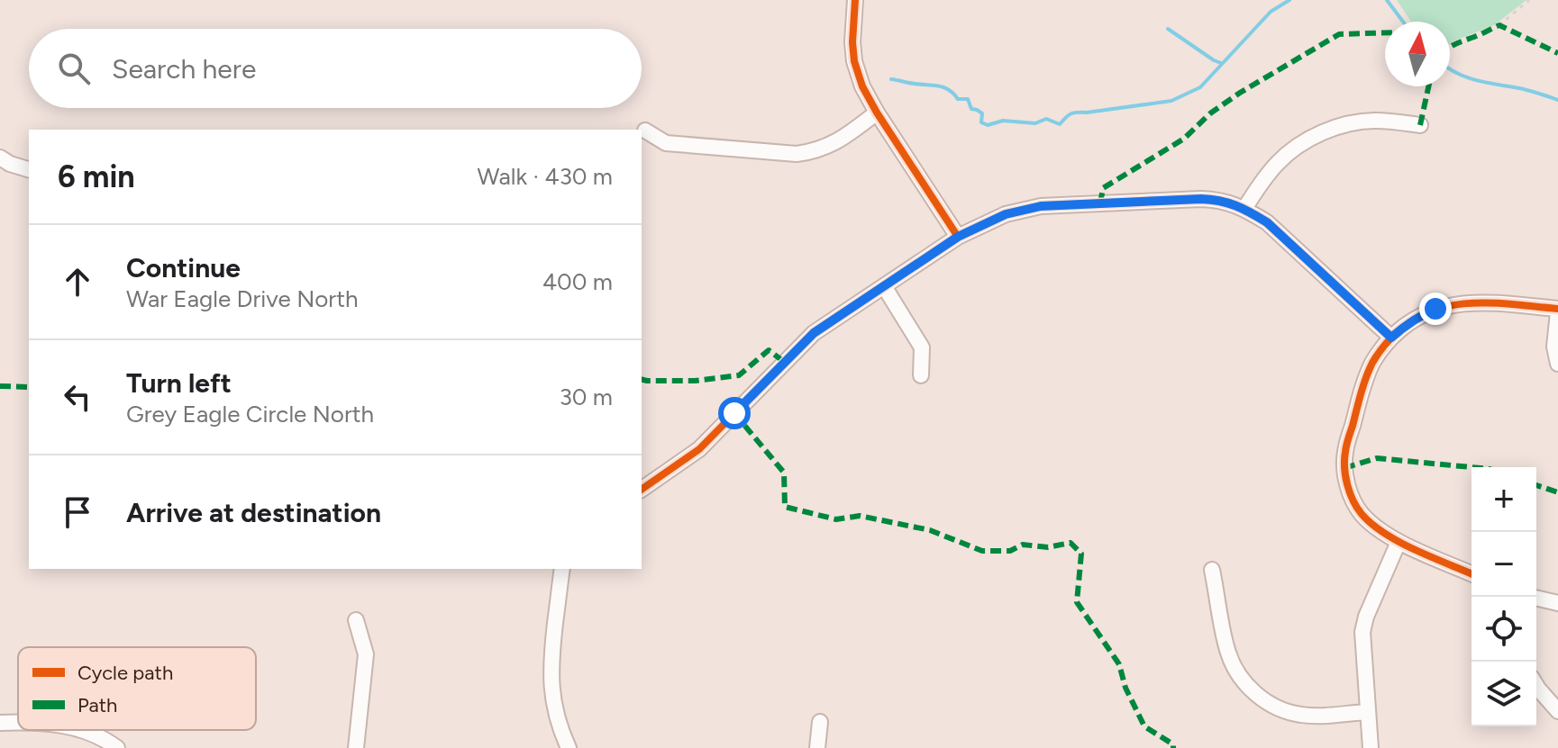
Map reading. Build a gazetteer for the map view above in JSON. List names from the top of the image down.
{
  "legend": ["Cycle path", "Path"],
  "north": "top",
  "page": {
    "search": "Search here",
    "heading": ["6 min", "Walk · 430 m"],
    "list": [
      ["Continue", "War Eagle Drive North", "400 m"],
      ["Turn left", "Grey Eagle Circle North", "30 m"],
      "Arrive at destination"
    ],
    "map_buttons": ["+", "−"]
  }
}
